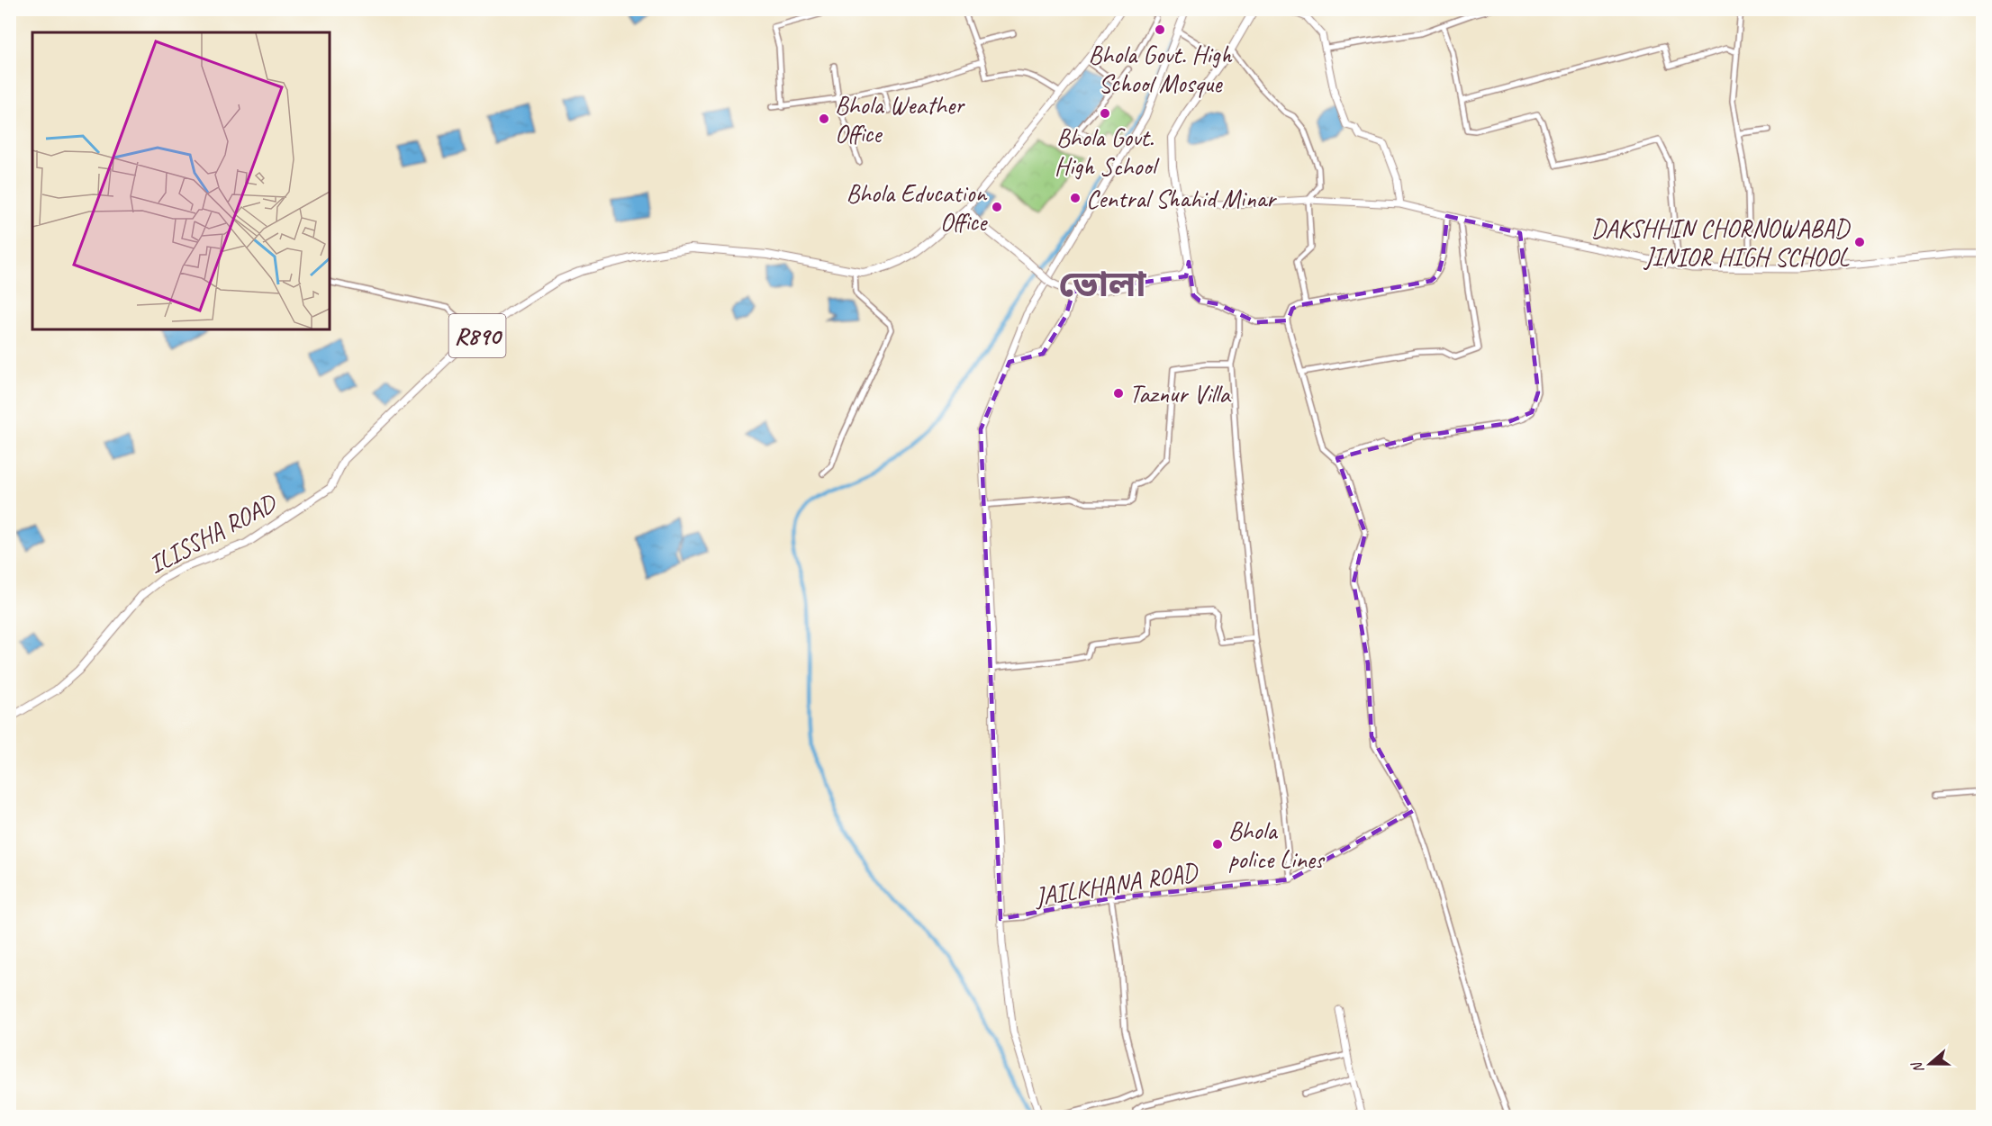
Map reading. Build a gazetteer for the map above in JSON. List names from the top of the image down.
{
  "streets": {
    "main road": ["R890", "ILISSHA ROAD"],
    "street": ["JAILKHANA ROAD"]
  },
  "districts": ["ভোলা"],
  "places": [
    "Bhola Govt. High School Mosque",
    "Bhola Govt. High School",
    "Bhola Weather Office",
    "Central Shahid Minar",
    "Bhola Education Office",
    "DAKSHHIN CHORNOWABAD JINIOR HIGH SCHOOL",
    "Taznur Villa",
    "Bhola police Lines"
  ],
  "north": "left"
}
